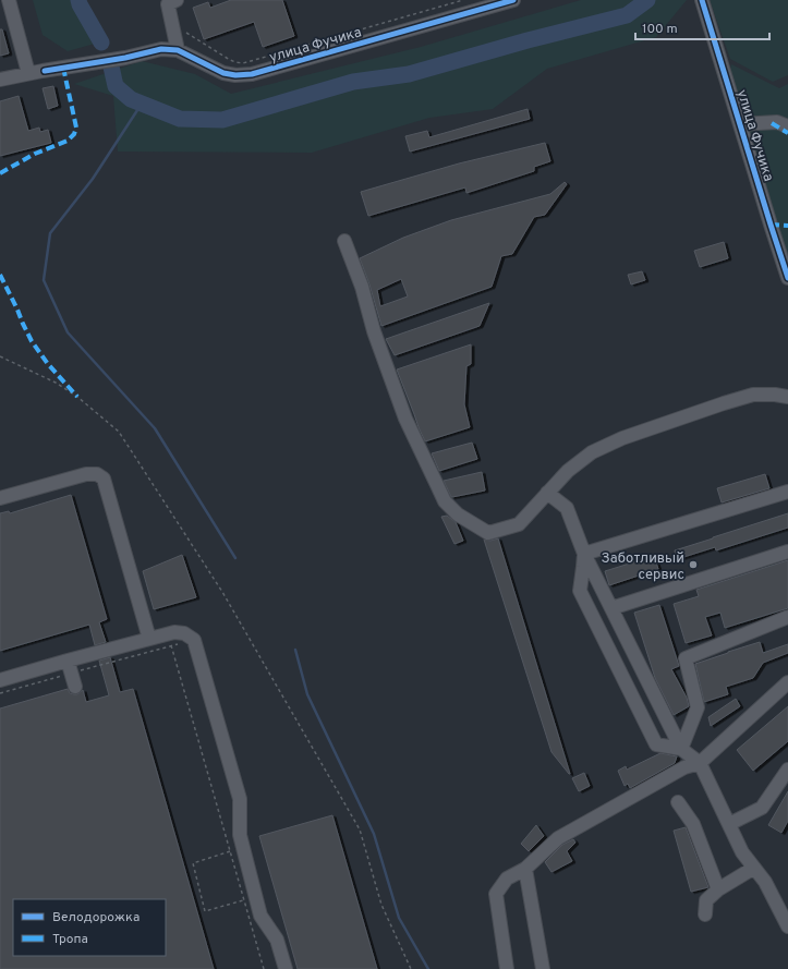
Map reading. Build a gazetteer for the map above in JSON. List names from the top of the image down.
{
  "streets": {
    "street": ["улица Фучика"]
  },
  "places": ["Заботливый сервис"],
  "legend": ["Велодорожка", "Тропа"],
  "scale_bar": "100 m"
}
